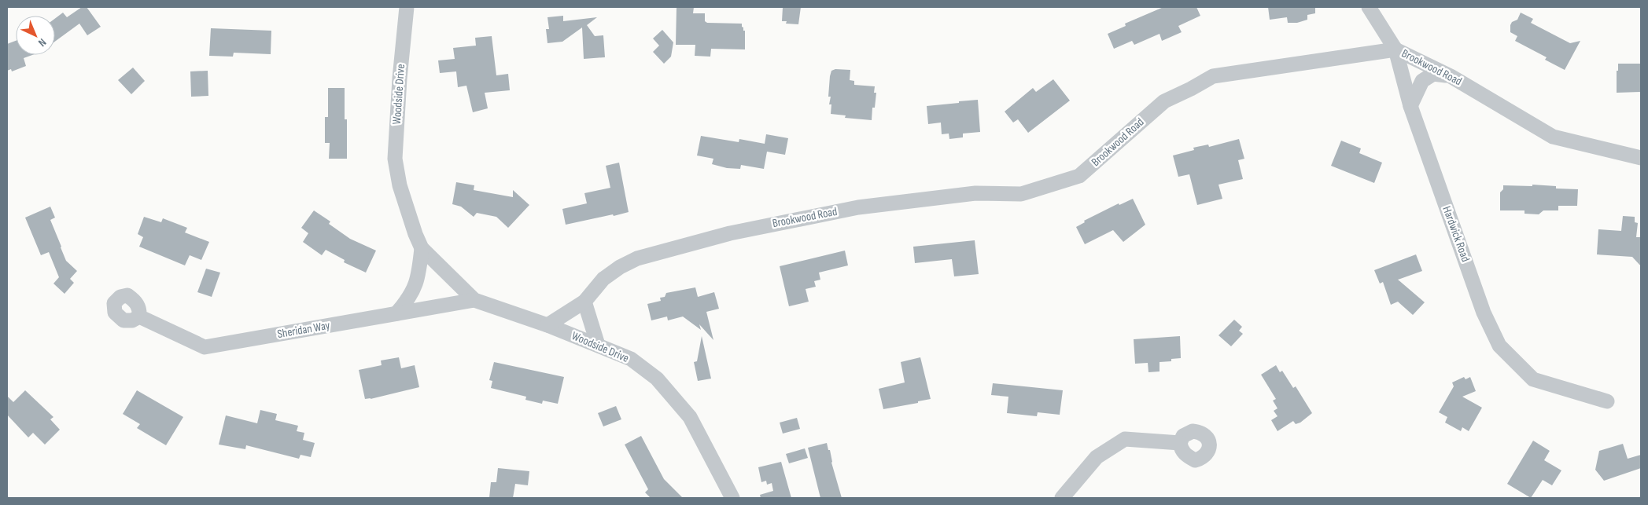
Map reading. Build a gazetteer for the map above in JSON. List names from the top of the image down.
{
  "streets": {
    "street": [
      "Brookwood Road",
      "Woodside Drive",
      "Hardwick Road",
      "Sheridan Way"
    ]
  },
  "crossings": [
    ["Brookwood Road", "Woodside Drive"],
    ["Brookwood Road", "Hardwick Road"],
    ["Woodside Drive", "Sheridan Way"]
  ],
  "north": "bottom right"
}
